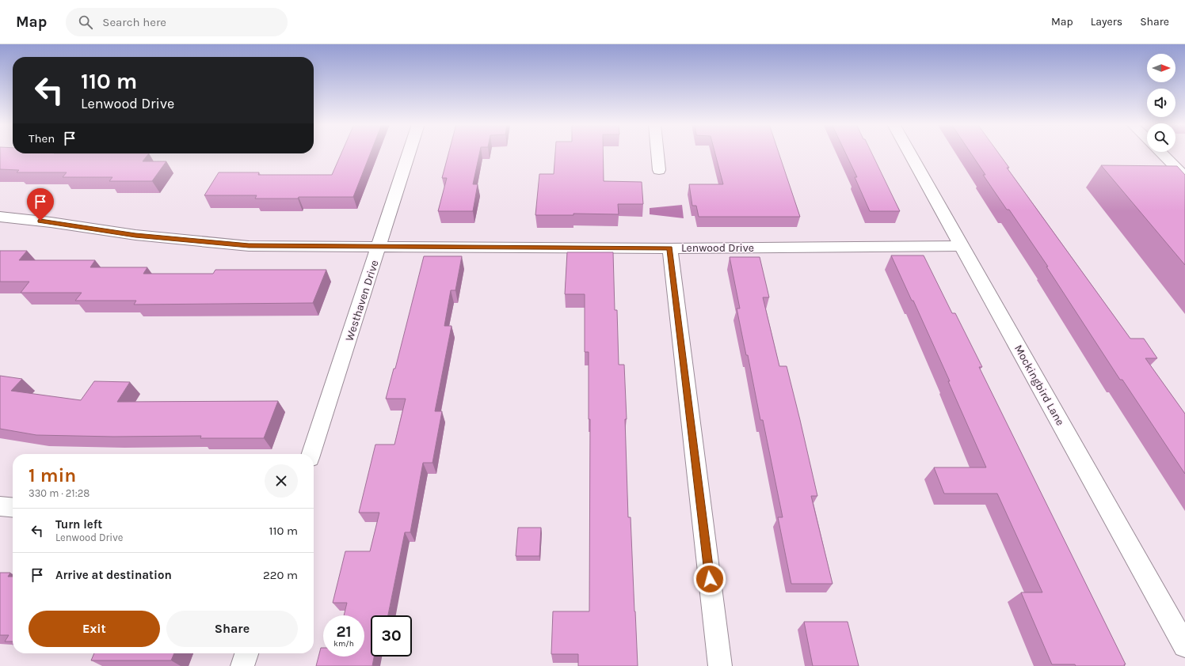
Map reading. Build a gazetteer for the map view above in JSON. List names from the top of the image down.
{
  "streets": {
    "street": ["Lenwood Drive", "Westhaven Drive", "Mockingbird Lane"]
  },
  "crossings": [
    ["Lenwood Drive", "Westhaven Drive"],
    ["Lenwood Drive", "Mockingbird Lane"]
  ],
  "north": "right",
  "page": {
    "header": "Map",
    "search": "Search here",
    "nav": ["Map", "Layers", "Share"],
    "turn": ["110 m", "Lenwood Drive"],
    "then": "Then",
    "heading": ["1 min", "330 m · 21:28"],
    "list": [
      {
        "name": "Turn left",
        "note": "Lenwood Drive",
        "value": "110 m"
      },
      {
        "name": "Arrive at destination",
        "value": "220 m"
      }
    ],
    "buttons": ["Exit", "Share"],
    "speed": "21 km/h",
    "limit": "30"
  }
}
